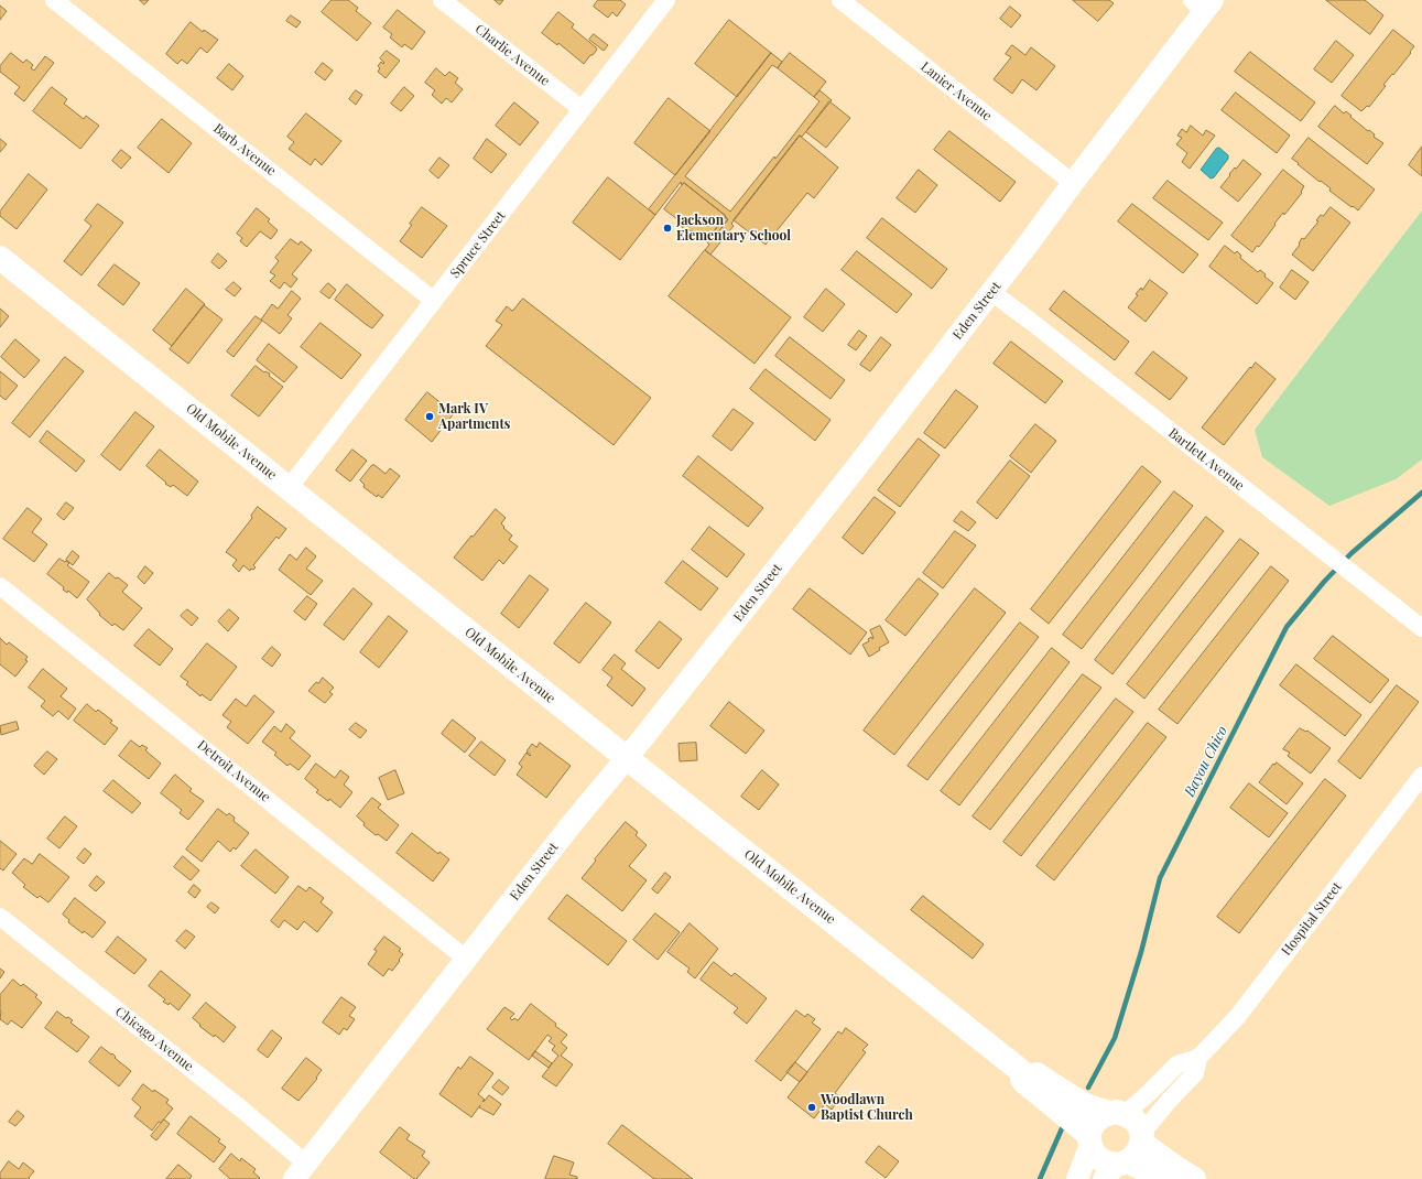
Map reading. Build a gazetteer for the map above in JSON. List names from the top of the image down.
{
  "streets": {
    "main road": ["Old Mobile Avenue"],
    "street": [
      "Charlie Avenue",
      "Lanier Avenue",
      "Barb Avenue",
      "Spruce Street",
      "Eden Street",
      "Bartlett Avenue",
      "Detroit Avenue",
      "Hospital Street",
      "Chicago Avenue"
    ]
  },
  "crossings": [
    ["Charlie Avenue", "Spruce Street"],
    ["Lanier Avenue", "Eden Street"],
    ["Barb Avenue", "Spruce Street"],
    ["Spruce Street", "Old Mobile Avenue"],
    ["Eden Street", "Old Mobile Avenue"],
    ["Eden Street", "Bartlett Avenue"],
    ["Eden Street", "Detroit Avenue"],
    ["Eden Street", "Chicago Avenue"],
    ["Old Mobile Avenue", "Hospital Street"]
  ],
  "water": ["Bayou Chico"],
  "places": ["Jackson Elementary School", "Mark IV Apartments", "Woodlawn Baptist Church"]
}
